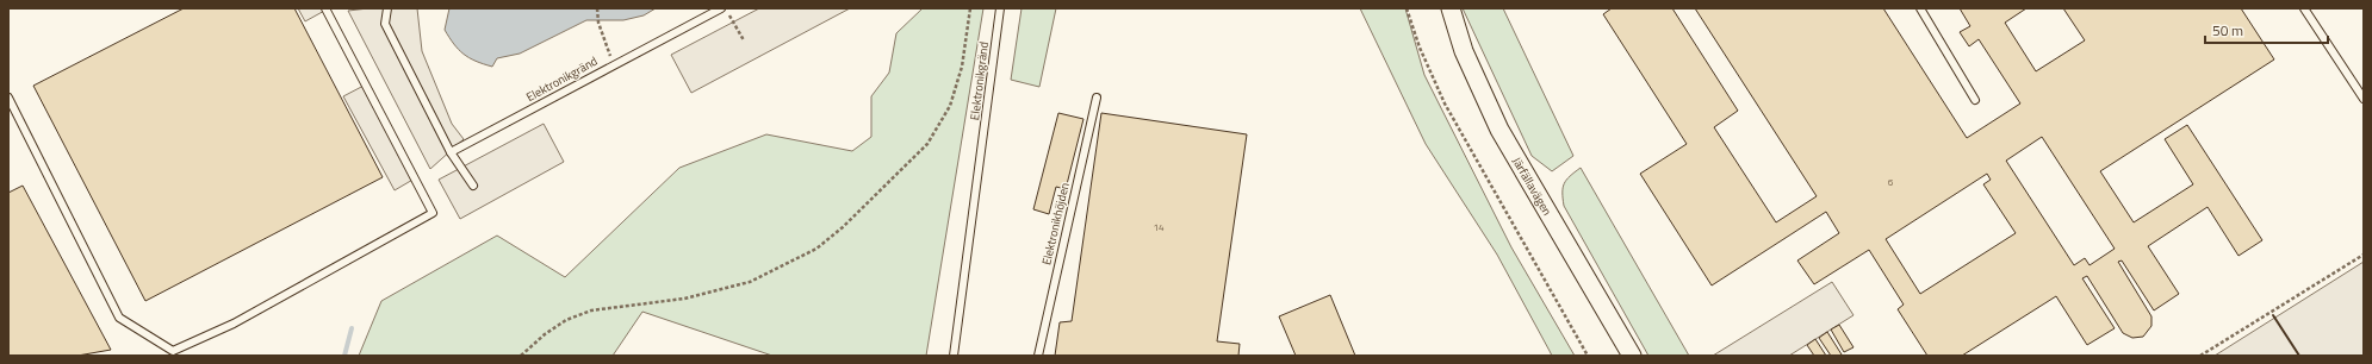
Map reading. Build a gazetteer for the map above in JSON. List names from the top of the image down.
{
  "streets": {
    "street": ["Järfällavägen"],
    "lane": ["Elektronikgränd", "Elektronikhöjden"]
  },
  "house_numbers": ["6", "14"],
  "scale_bar": "50 m"
}
